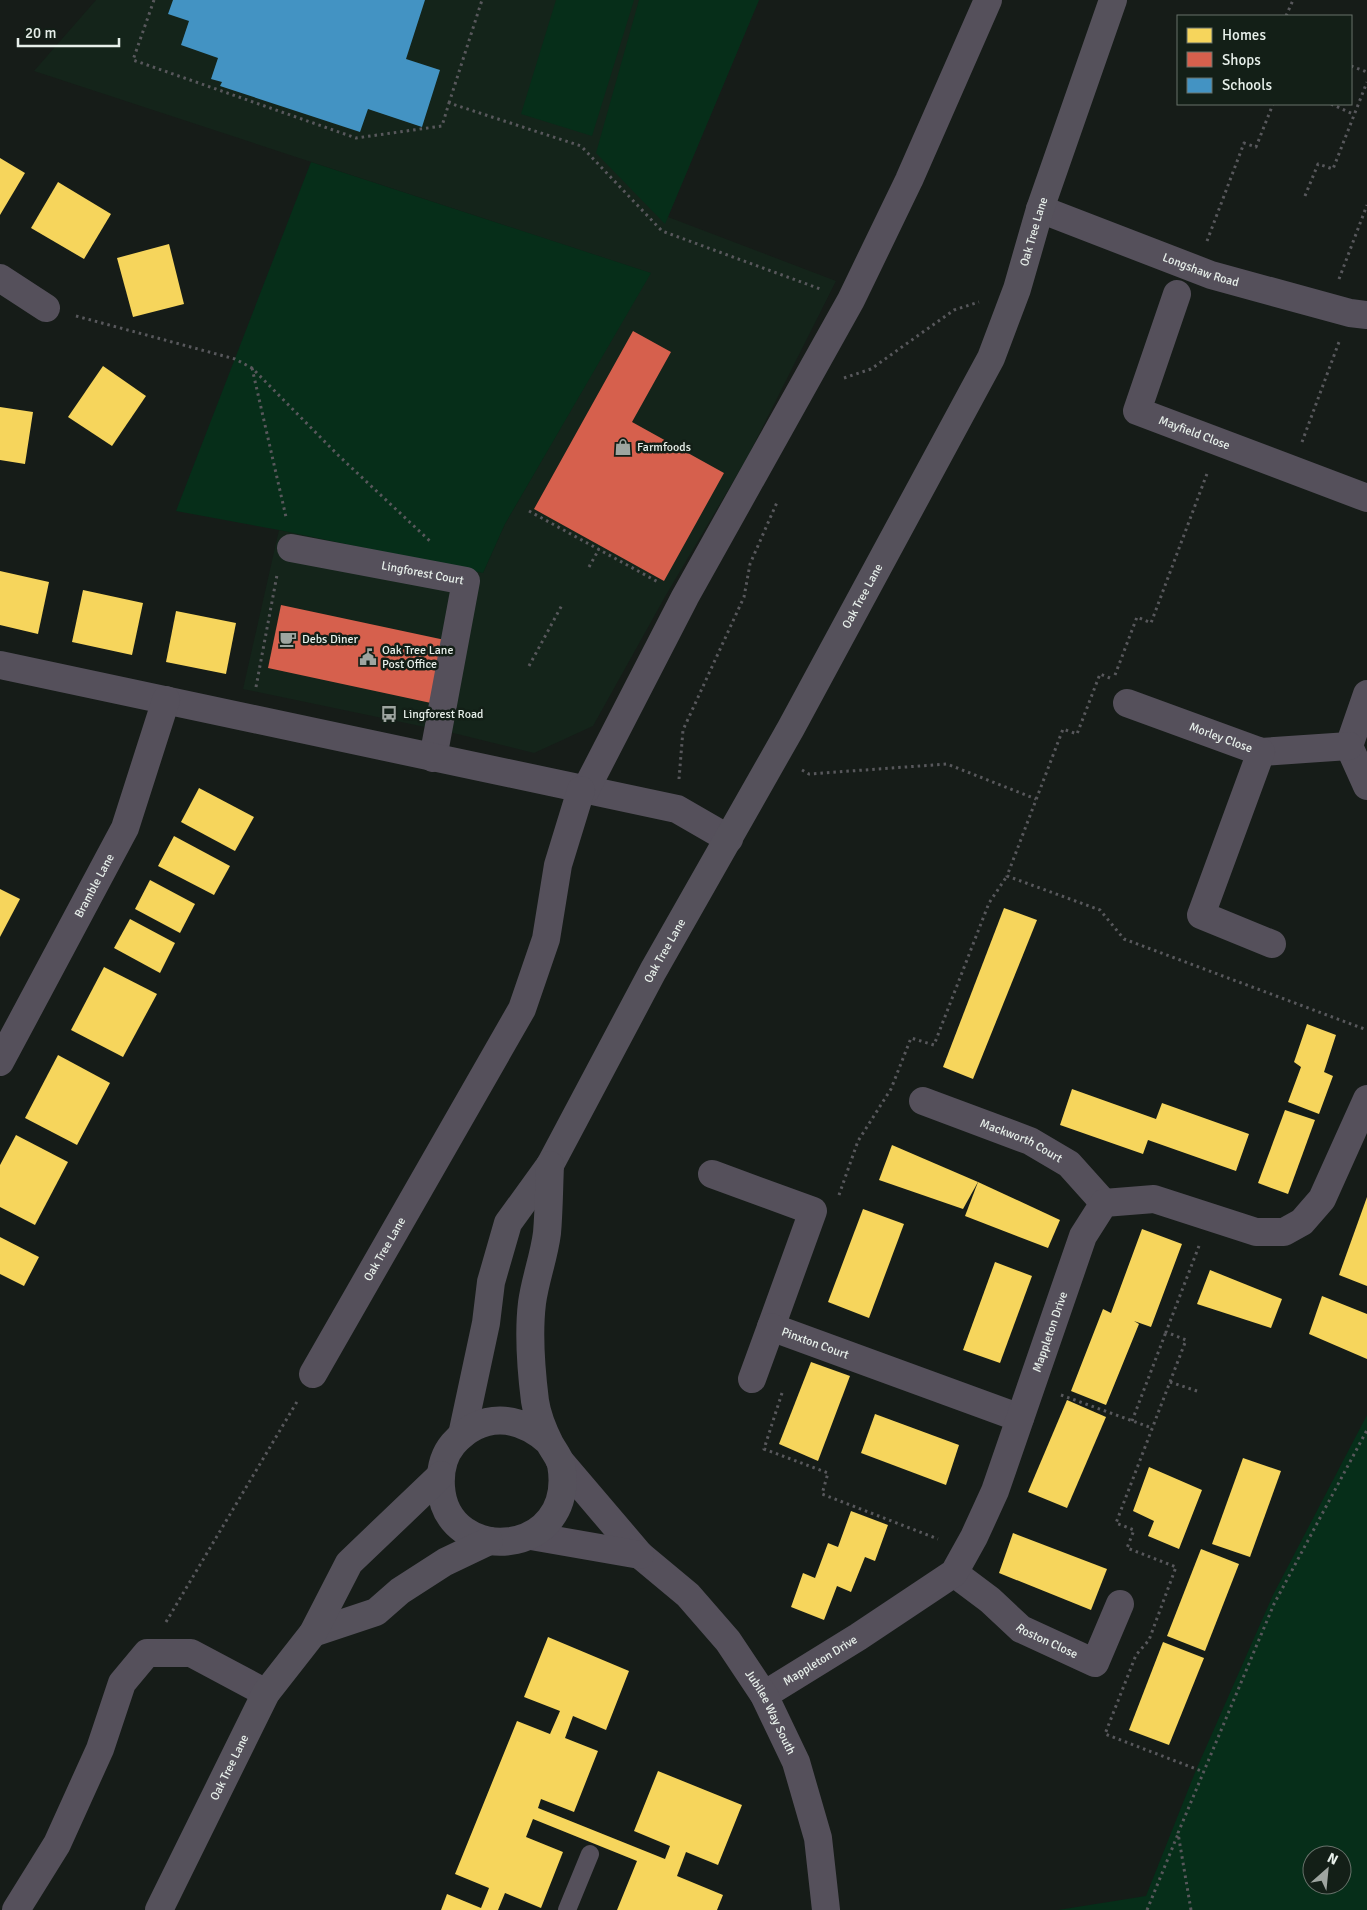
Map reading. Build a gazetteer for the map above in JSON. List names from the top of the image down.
{
  "streets": {
    "main road": ["Oak Tree Lane"],
    "street": [
      "Longshaw Road",
      "Mayfield Close",
      "Lingforest Court",
      "Morley Close",
      "Bramble Lane",
      "Mackworth Court",
      "Mappleton Drive",
      "Pinxton Court",
      "Roston Close",
      "Jubilee Way South"
    ]
  },
  "crossings": [
    ["Oak Tree Lane", "Longshaw Road"],
    ["Oak Tree Lane", "Jubilee Way South"],
    ["Mackworth Court", "Mappleton Drive"],
    ["Mappleton Drive", "Pinxton Court"],
    ["Mappleton Drive", "Roston Close"],
    ["Mappleton Drive", "Jubilee Way South"]
  ],
  "places": {
    "shop": ["Farmfoods"],
    "cafe": ["Debs Diner"],
    "public building": ["Oak Tree Lane Post Office"],
    "bus stop": ["Lingforest Road"]
  },
  "legend": ["Homes", "Shops", "Schools"],
  "scale_bar": "20 m",
  "north": "top right"
}
